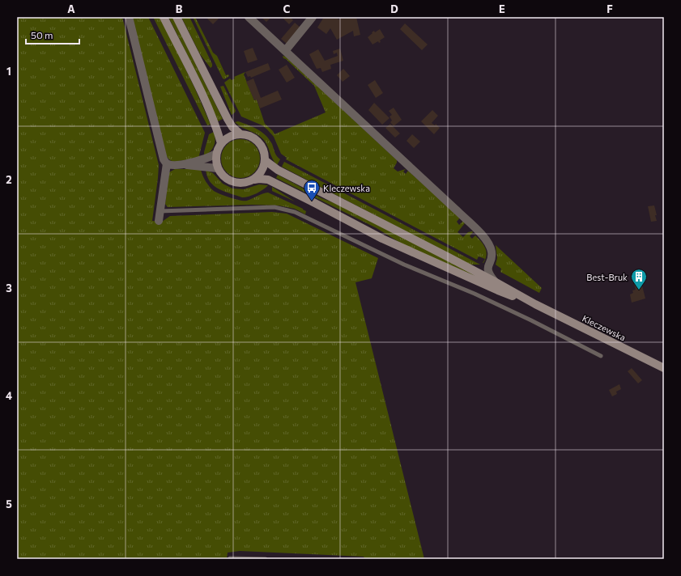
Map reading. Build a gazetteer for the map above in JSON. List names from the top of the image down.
{
  "streets": {
    "main road": ["Kleczewska"]
  },
  "places": {
    "bus stop": ["Kleczewska"],
    "building": ["Best-Bruk"]
  },
  "scale_bar": "50 m",
  "grid": {
    "columns": [
      "A",
      "B",
      "C",
      "D",
      "E",
      "F"
    ],
    "rows": [
      "1",
      "2",
      "3",
      "4",
      "5"
    ]
  }
}
